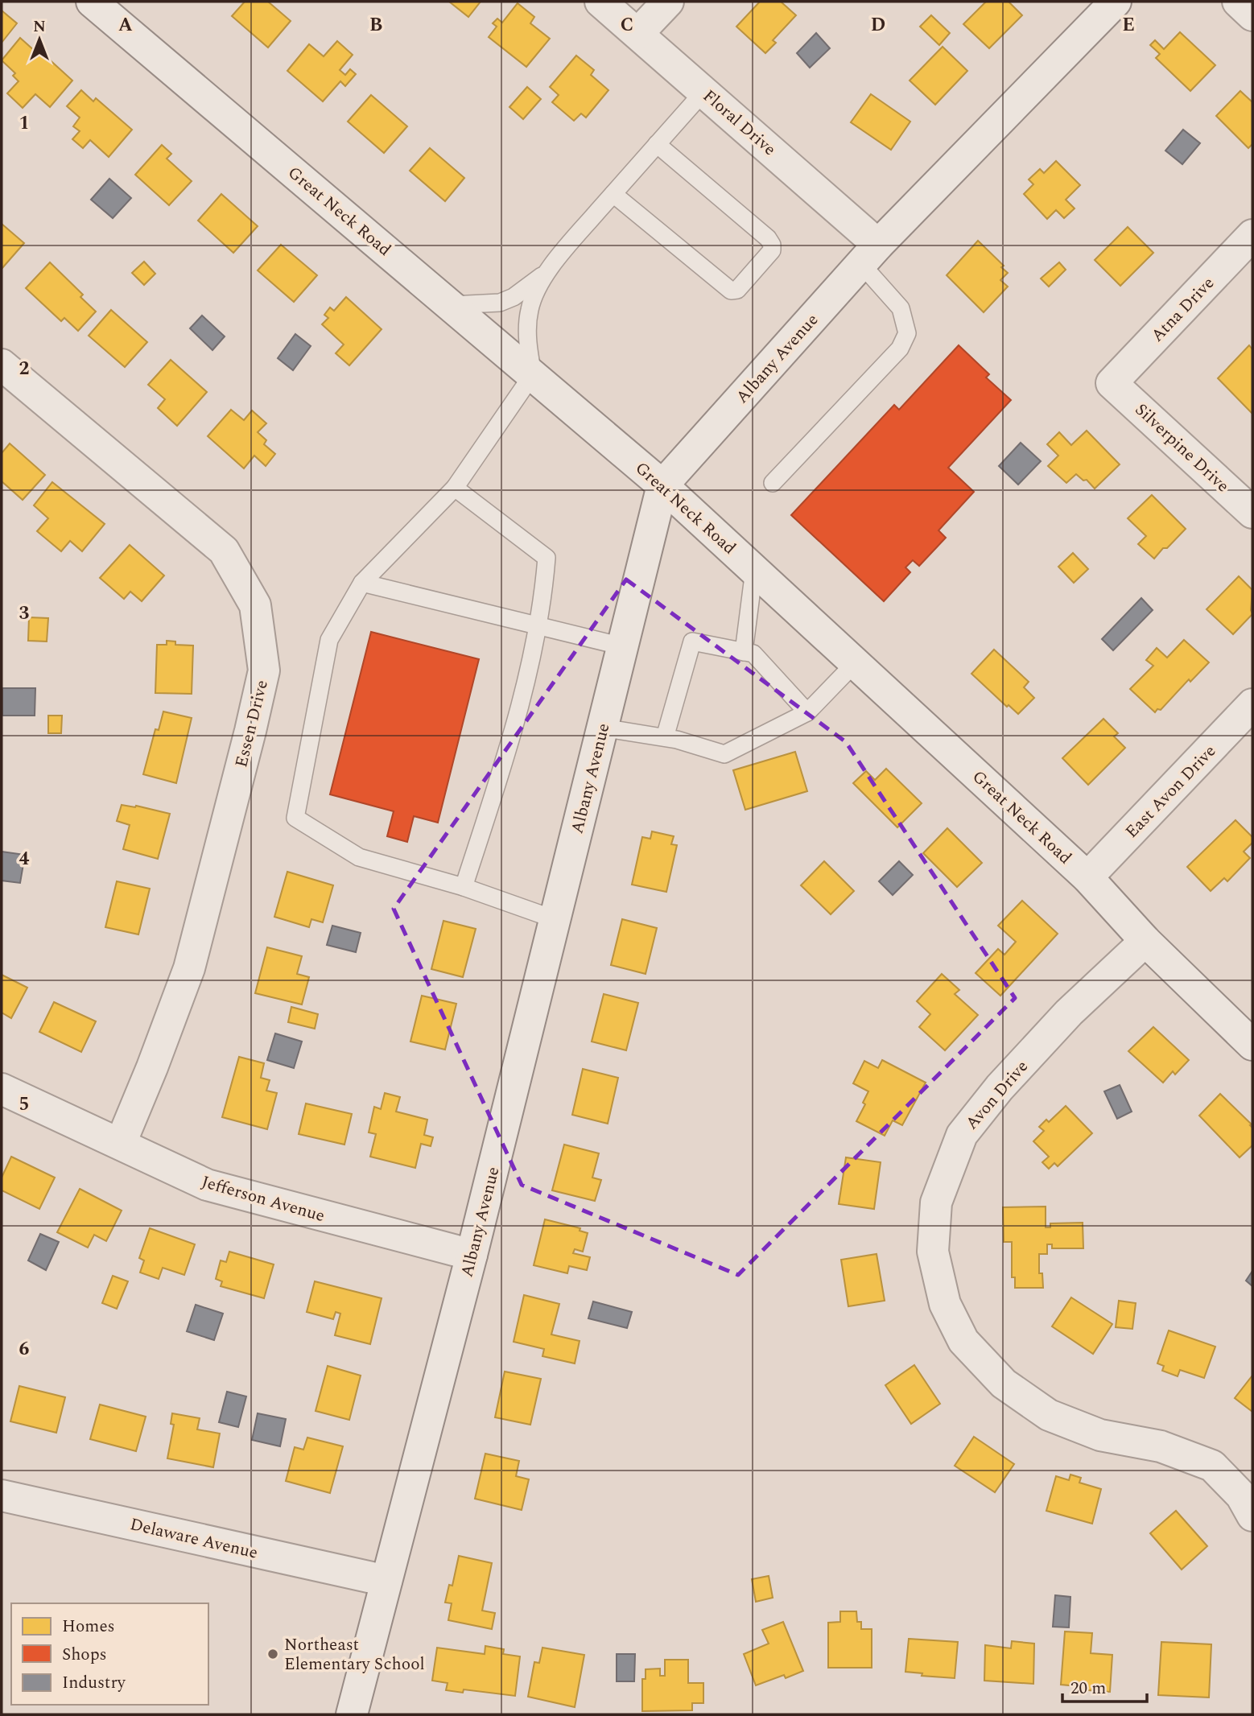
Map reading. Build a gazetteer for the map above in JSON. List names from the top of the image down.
{
  "streets": {
    "street": [
      "Floral Drive",
      "Great Neck Road",
      "Atna Drive",
      "Albany Avenue",
      "Silverpine Drive",
      "Essen Drive",
      "East Avon Drive",
      "Avon Drive",
      "Jefferson Avenue",
      "Delaware Avenue"
    ]
  },
  "crossings": [
    ["Floral Drive", "Albany Avenue"],
    ["Great Neck Road", "Albany Avenue"],
    ["Great Neck Road", "East Avon Drive"],
    ["Great Neck Road", "Avon Drive"],
    ["Atna Drive", "Silverpine Drive"],
    ["Albany Avenue", "Jefferson Avenue"],
    ["Albany Avenue", "Delaware Avenue"],
    ["Essen Drive", "Jefferson Avenue"]
  ],
  "places": ["Northeast Elementary School"],
  "legend": ["Homes", "Shops", "Industry"],
  "scale_bar": "20 m",
  "north": "top",
  "grid": {
    "columns": [
      "A",
      "B",
      "C",
      "D",
      "E"
    ],
    "rows": [
      "1",
      "2",
      "3",
      "4",
      "5",
      "6"
    ]
  }
}
